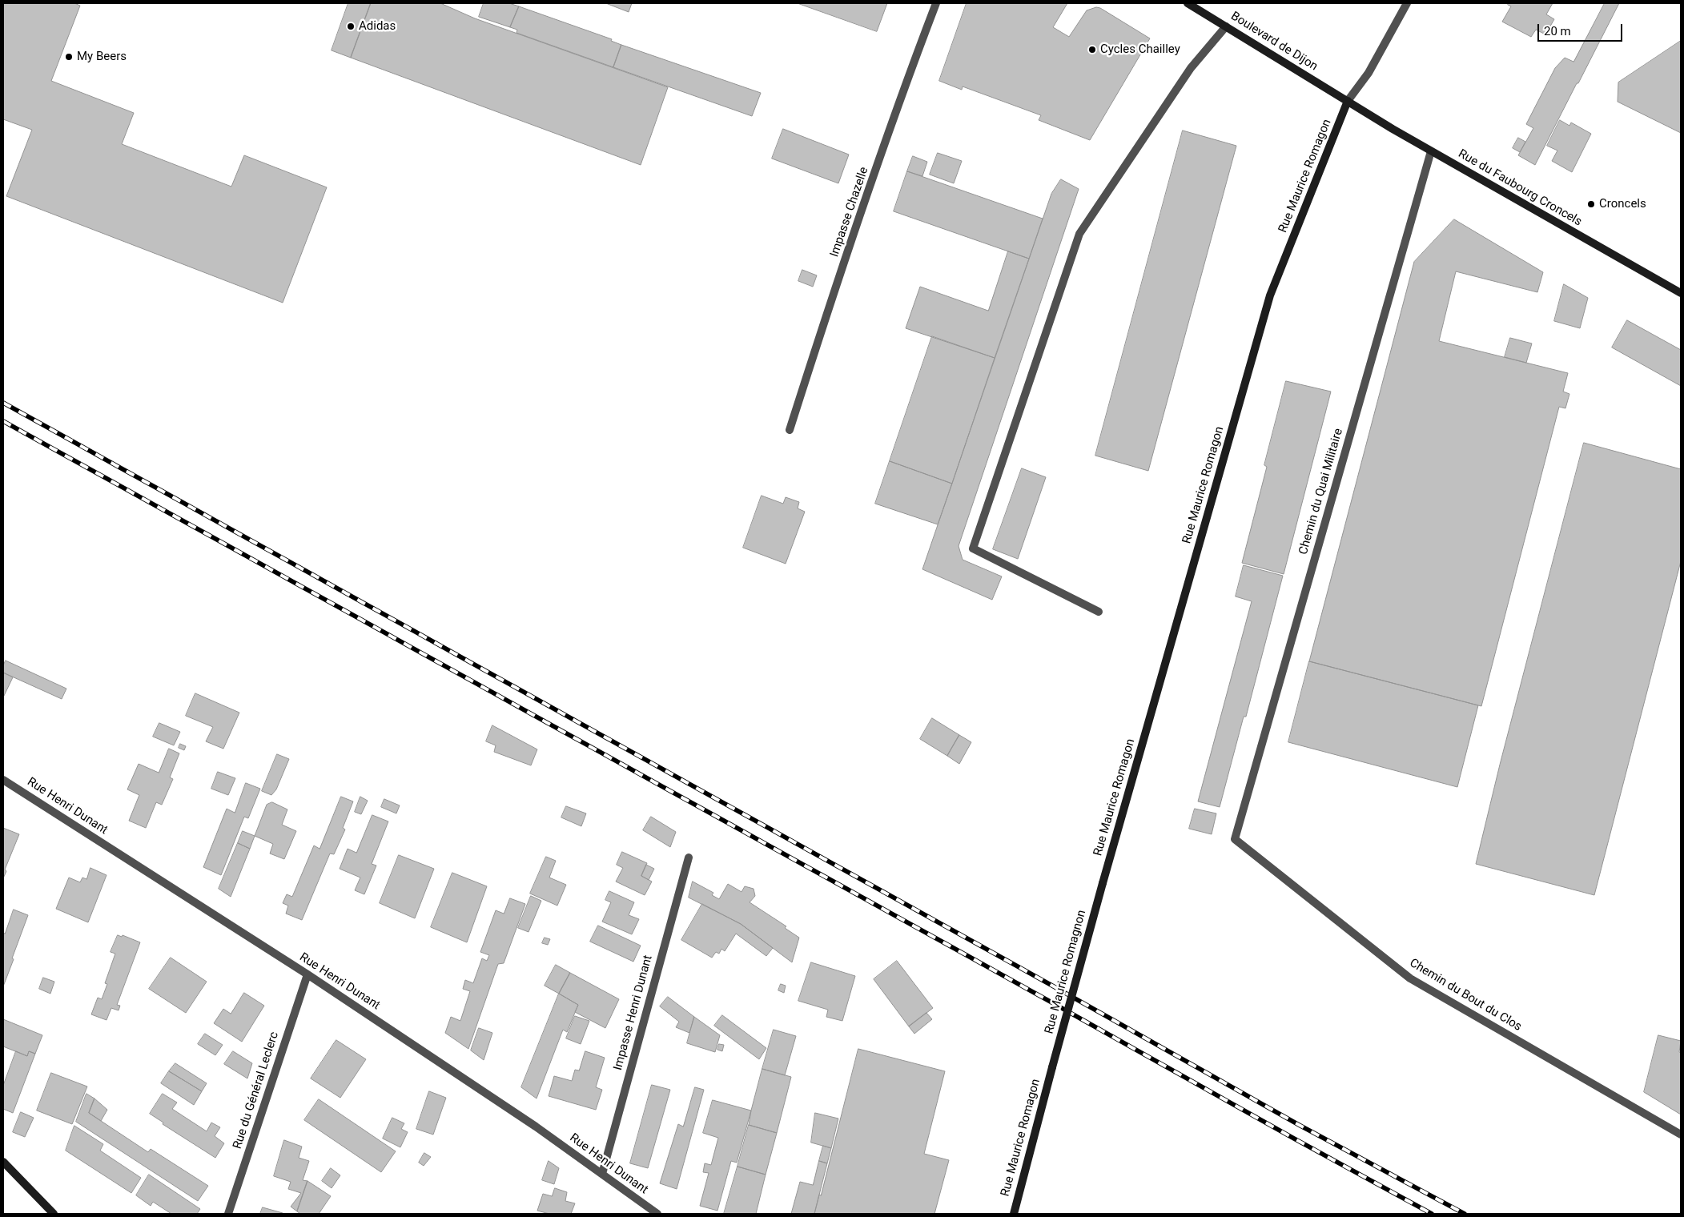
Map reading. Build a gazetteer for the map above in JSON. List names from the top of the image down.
{
  "streets": {
    "street": [
      "Boulevard de Dijon",
      "Rue Maurice Romagon",
      "Rue du Faubourg Croncels",
      "Impasse Chazelle",
      "Chemin du Quai Militaire",
      "Rue Henri Dunant",
      "Rue Maurice Romagnon",
      "Chemin du Bout du Clos",
      "Impasse Henri Dunant",
      "Rue du Général Leclerc"
    ]
  },
  "crossings": [
    ["Boulevard de Dijon", "Rue Maurice Romagon"],
    ["Boulevard de Dijon", "Rue du Faubourg Croncels"],
    ["Rue Maurice Romagon", "Rue du Faubourg Croncels"],
    ["Rue Maurice Romagon", "Rue Maurice Romagnon"],
    ["Rue du Faubourg Croncels", "Chemin du Quai Militaire"],
    ["Chemin du Quai Militaire", "Chemin du Bout du Clos"],
    ["Rue Henri Dunant", "Impasse Henri Dunant"],
    ["Rue Henri Dunant", "Rue du Général Leclerc"]
  ],
  "places": [
    "Adidas",
    "Cycles Chailley",
    "My Beers",
    "Croncels"
  ],
  "scale_bar": "20 m"
}
